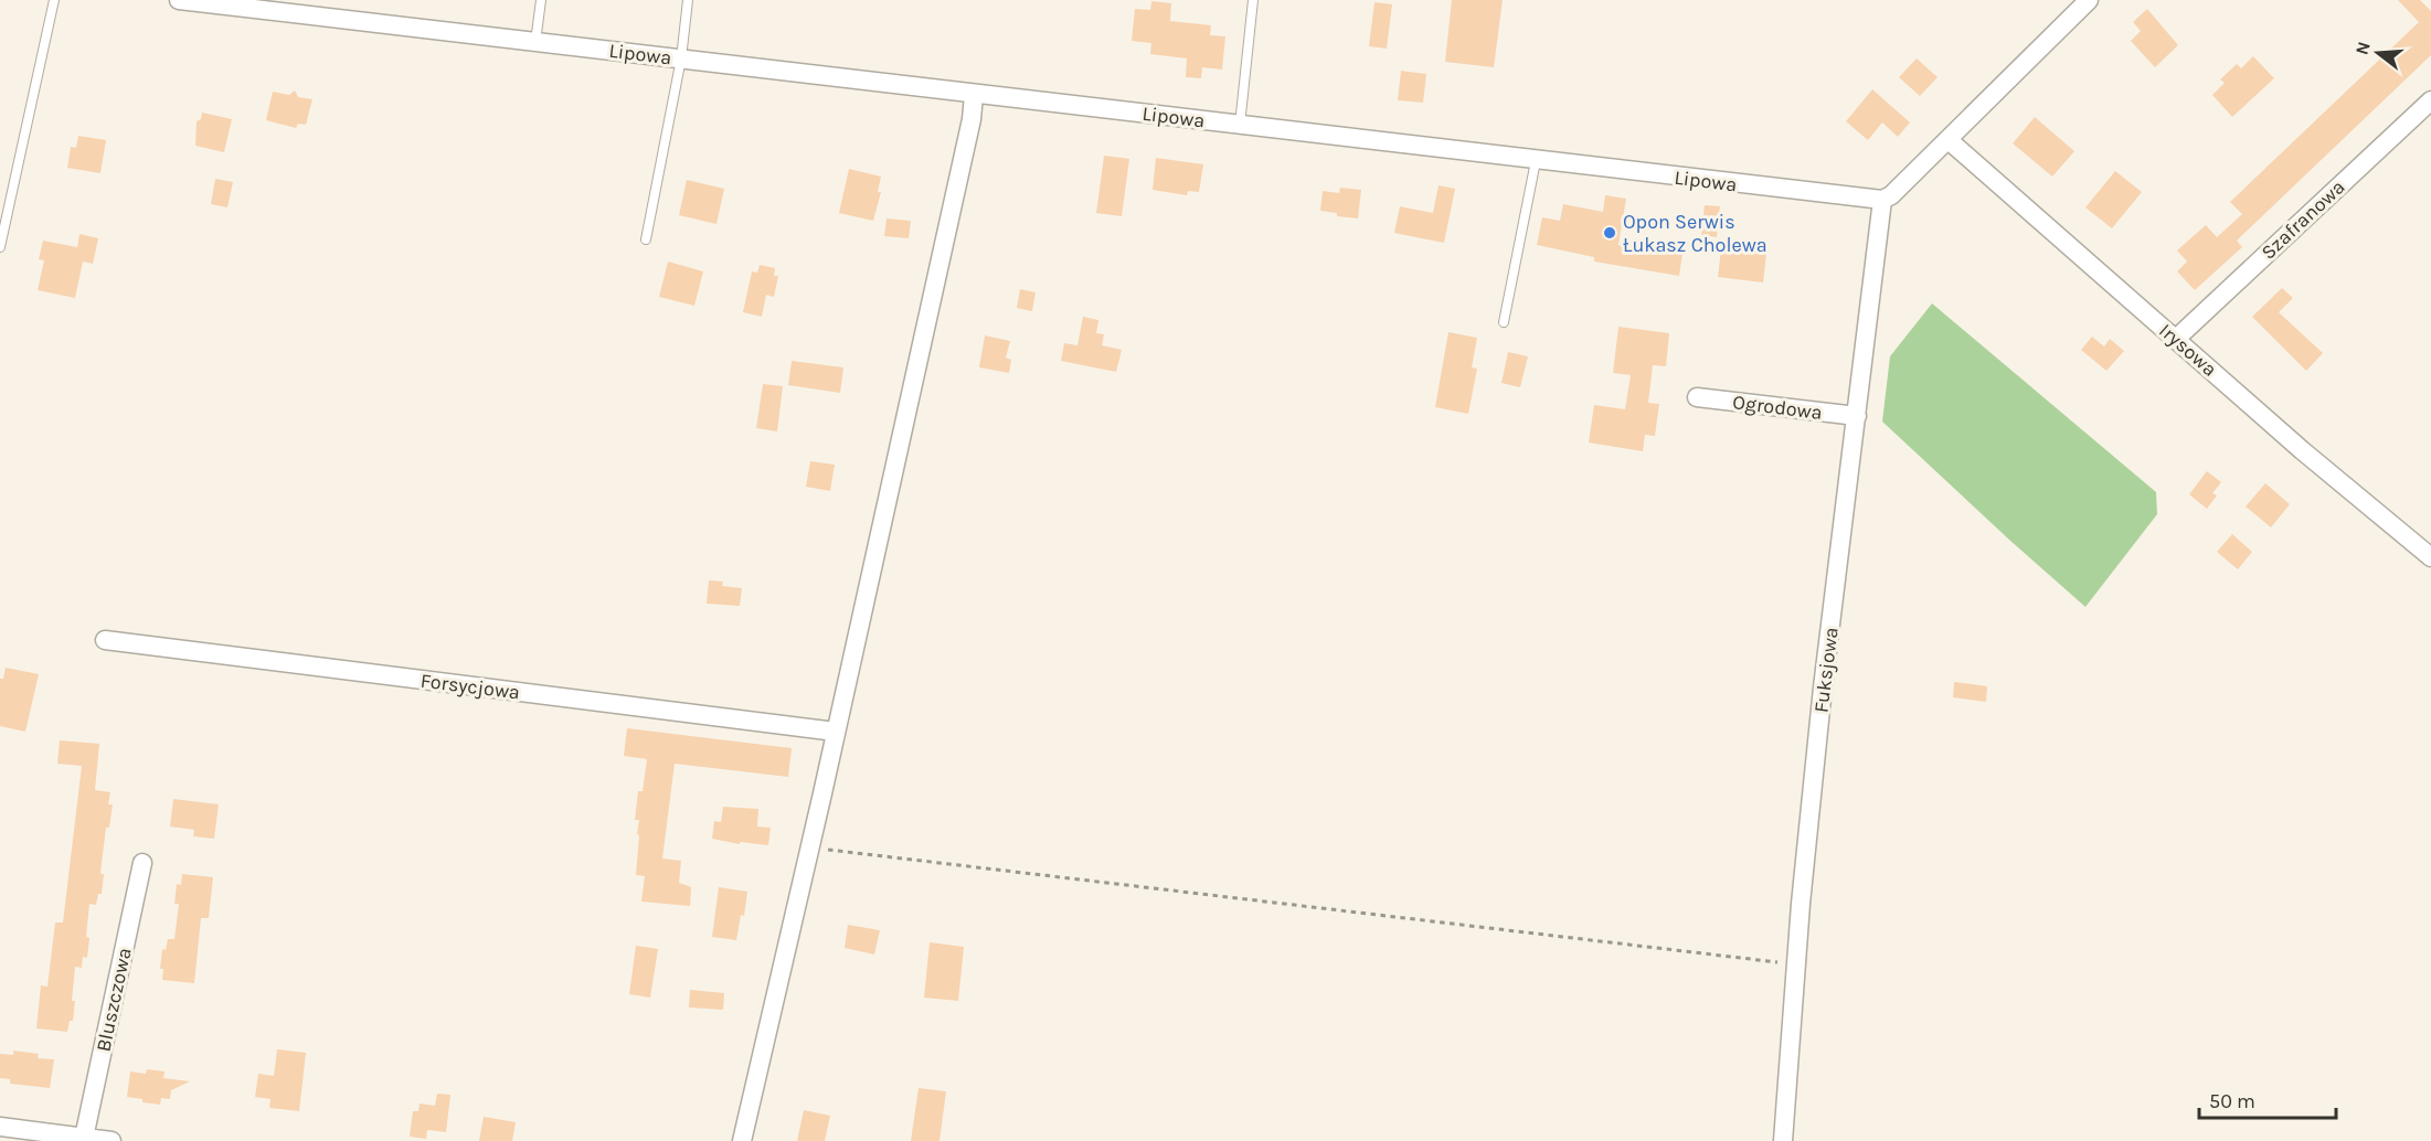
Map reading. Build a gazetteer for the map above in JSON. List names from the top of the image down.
{
  "streets": {
    "street": [
      "Lipowa",
      "Szafranowa",
      "Irysowa",
      "Ogrodowa",
      "Fuksjowa",
      "Forsycjowa",
      "Bluszczowa"
    ]
  },
  "crossings": [
    ["Lipowa", "Fuksjowa"],
    ["Szafranowa", "Irysowa"],
    ["Ogrodowa", "Fuksjowa"]
  ],
  "places": ["Opon Serwis Łukasz Cholewa"],
  "scale_bar": "50 m",
  "north": "left"
}
